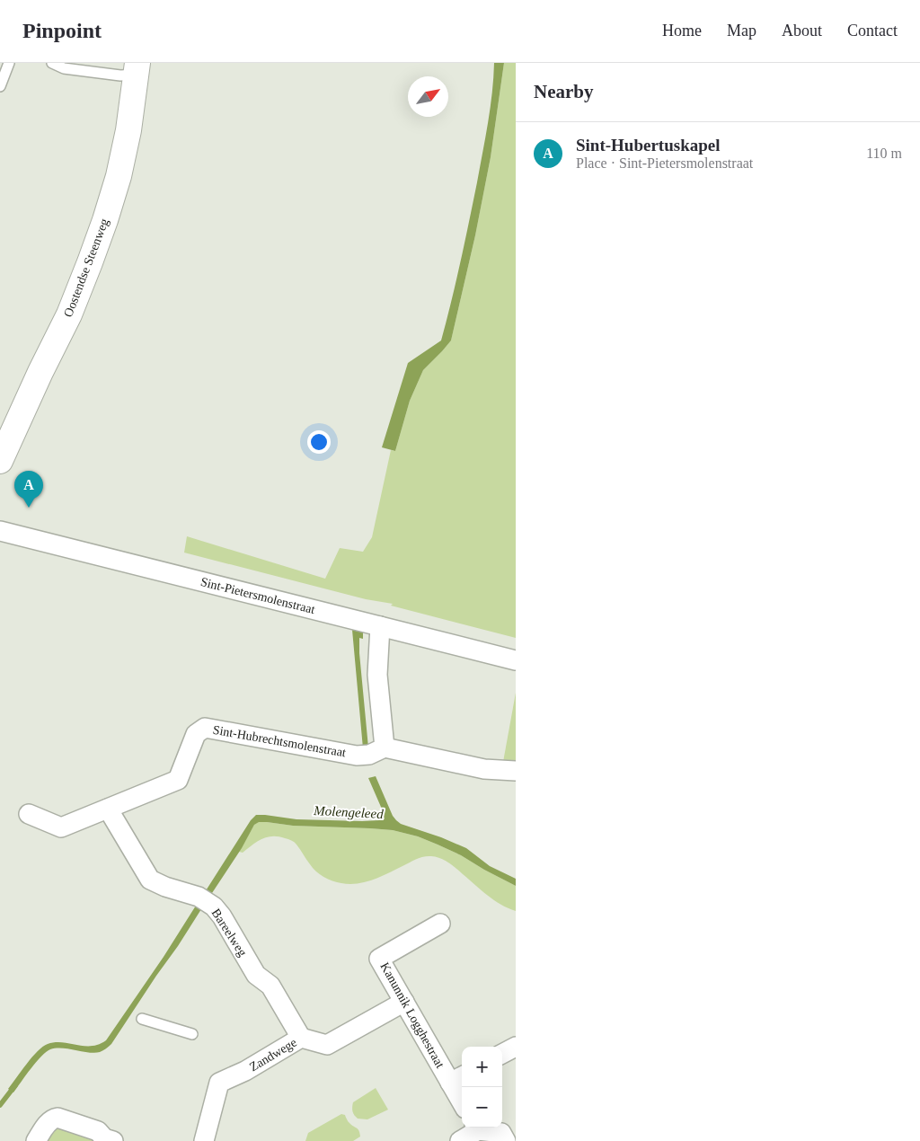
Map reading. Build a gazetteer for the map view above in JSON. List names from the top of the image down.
{
  "streets": {
    "main road": ["Oostendse Steenweg"],
    "street": [
      "Sint-Pietersmolenstraat",
      "Sint-Hubrechtsmolenstraat",
      "Bareelweg",
      "Kanunnik Logghestraat",
      "Zandwege"
    ]
  },
  "crossings": [
    ["Sint-Hubrechtsmolenstraat", "Bareelweg"],
    ["Bareelweg", "Zandwege"],
    ["Kanunnik Logghestraat", "Zandwege"]
  ],
  "water": ["Molengeleed"],
  "north": "top right",
  "page": {
    "header": "Pinpoint",
    "nav": [
      "Home",
      "Map",
      "About",
      "Contact"
    ],
    "heading": "Nearby",
    "list": [
      {
        "mark": "A",
        "name": "Sint-Hubertuskapel",
        "note": "Place · Sint-Pietersmolenstraat",
        "value": "110 m"
      }
    ],
    "pins": "A",
    "map_buttons": ["+", "−"]
  }
}
